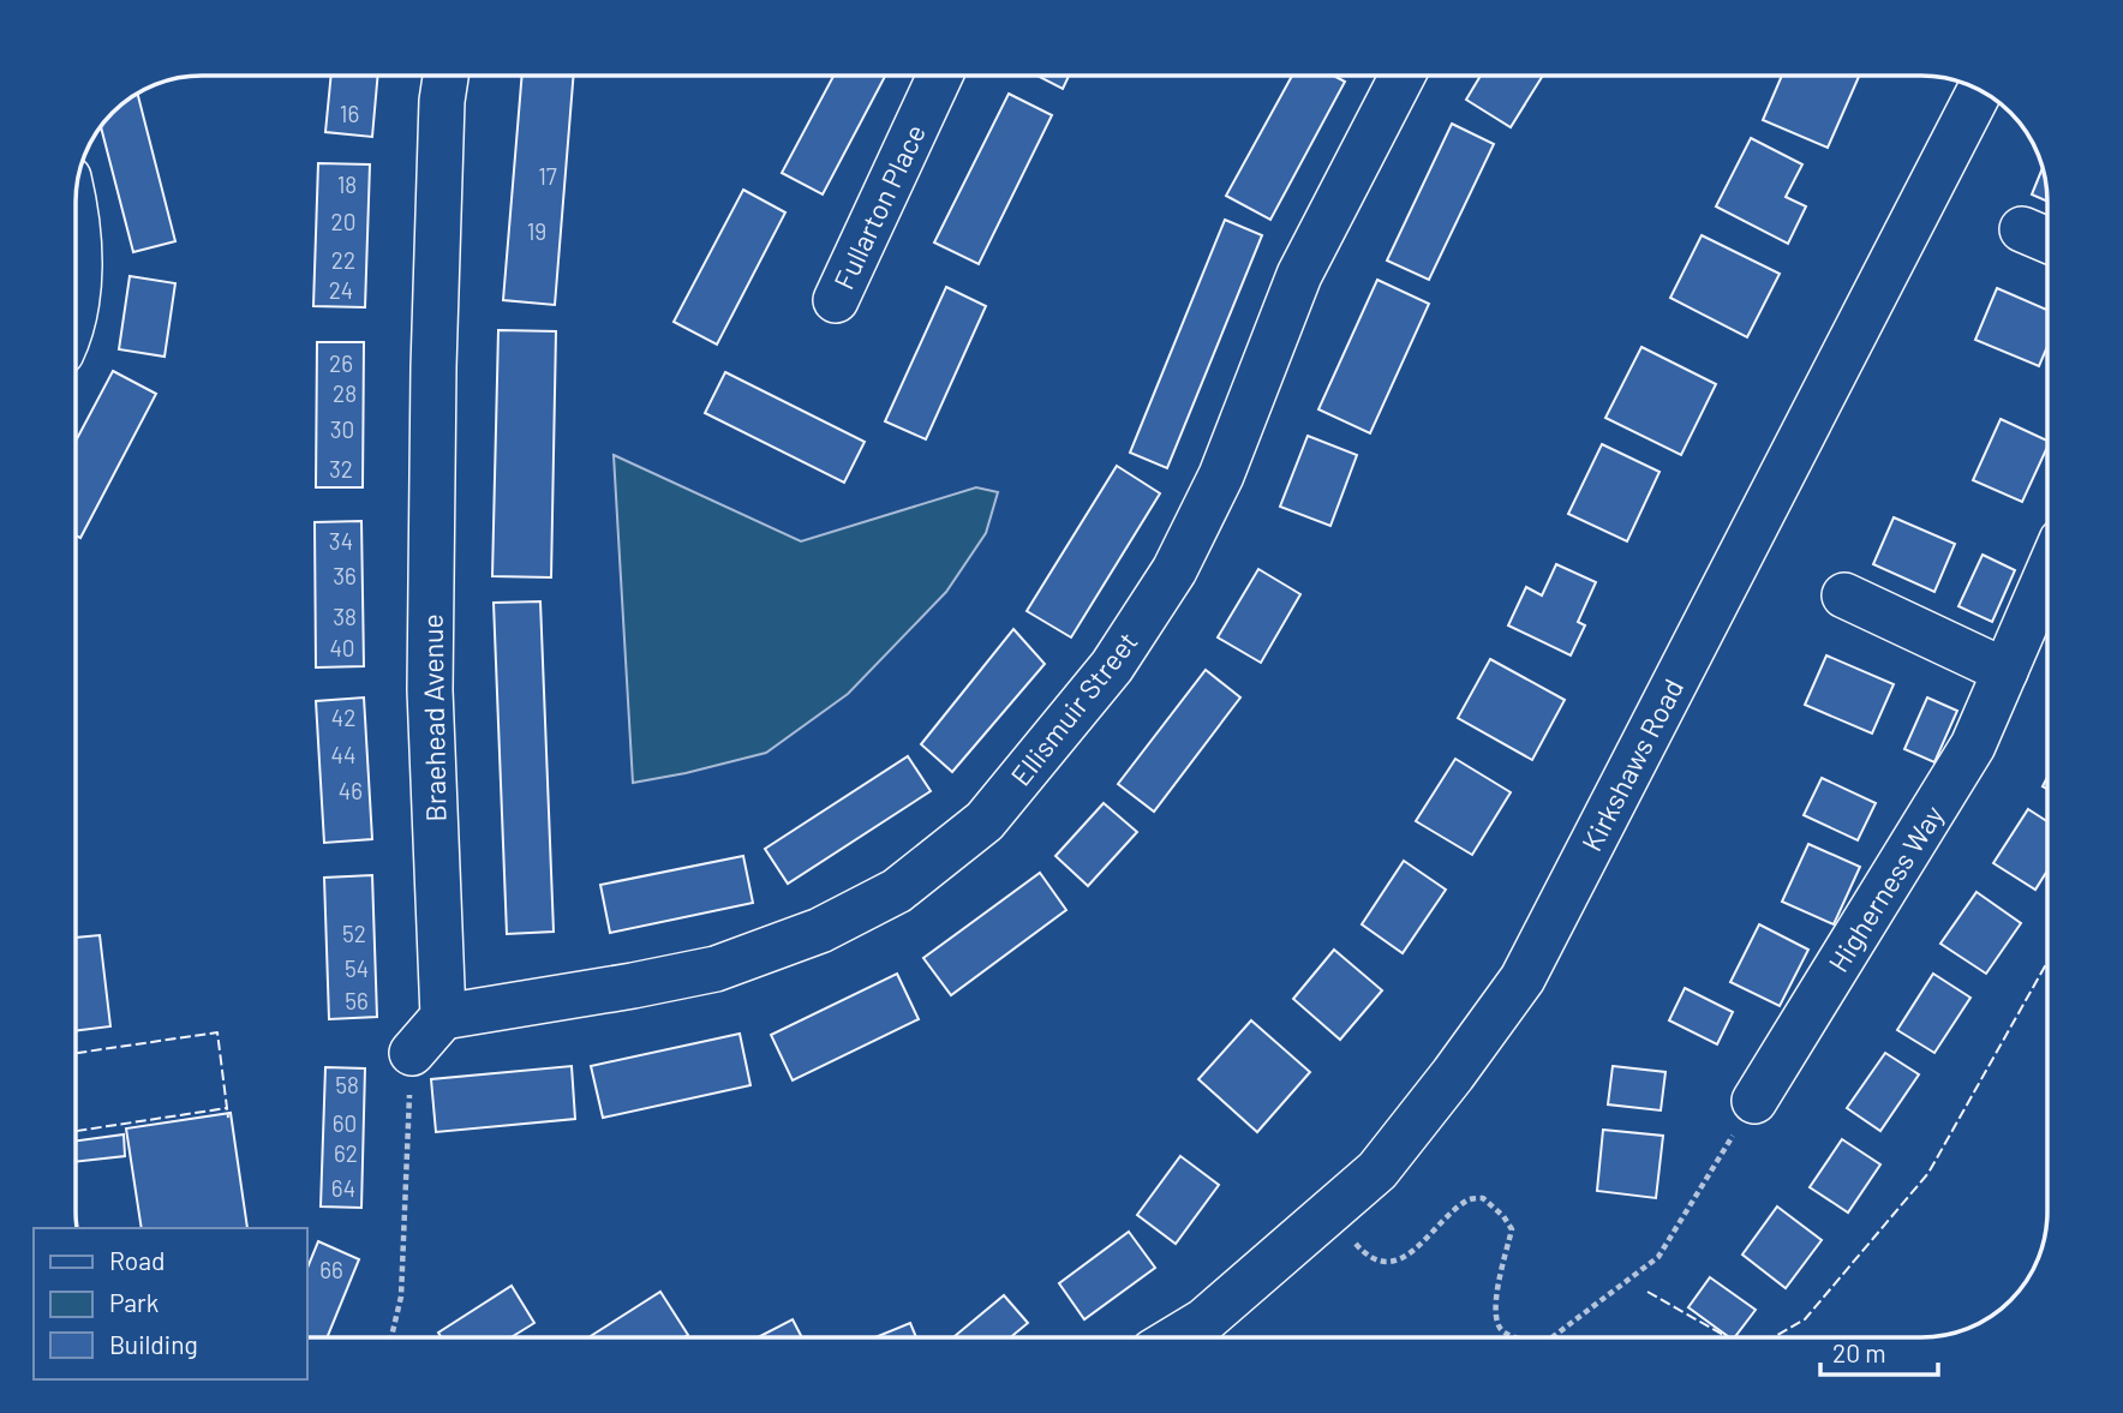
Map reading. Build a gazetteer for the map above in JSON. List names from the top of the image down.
{
  "streets": {
    "street": [
      "Fullarton Place",
      "Ellismuir Street",
      "Braehead Avenue",
      "Kirkshaws Road",
      "Higherness Way"
    ]
  },
  "crossings": [
    ["Ellismuir Street", "Braehead Avenue"]
  ],
  "house_numbers": [
    "16",
    "17",
    "18",
    "20",
    "19",
    "22",
    "24",
    "26",
    "28",
    "30",
    "32",
    "34",
    "36",
    "38",
    "40",
    "42",
    "44",
    "46",
    "52",
    "54",
    "56",
    "58",
    "60",
    "62",
    "64",
    "66"
  ],
  "legend": ["Road", "Park", "Building"],
  "scale_bar": "20 m"
}
